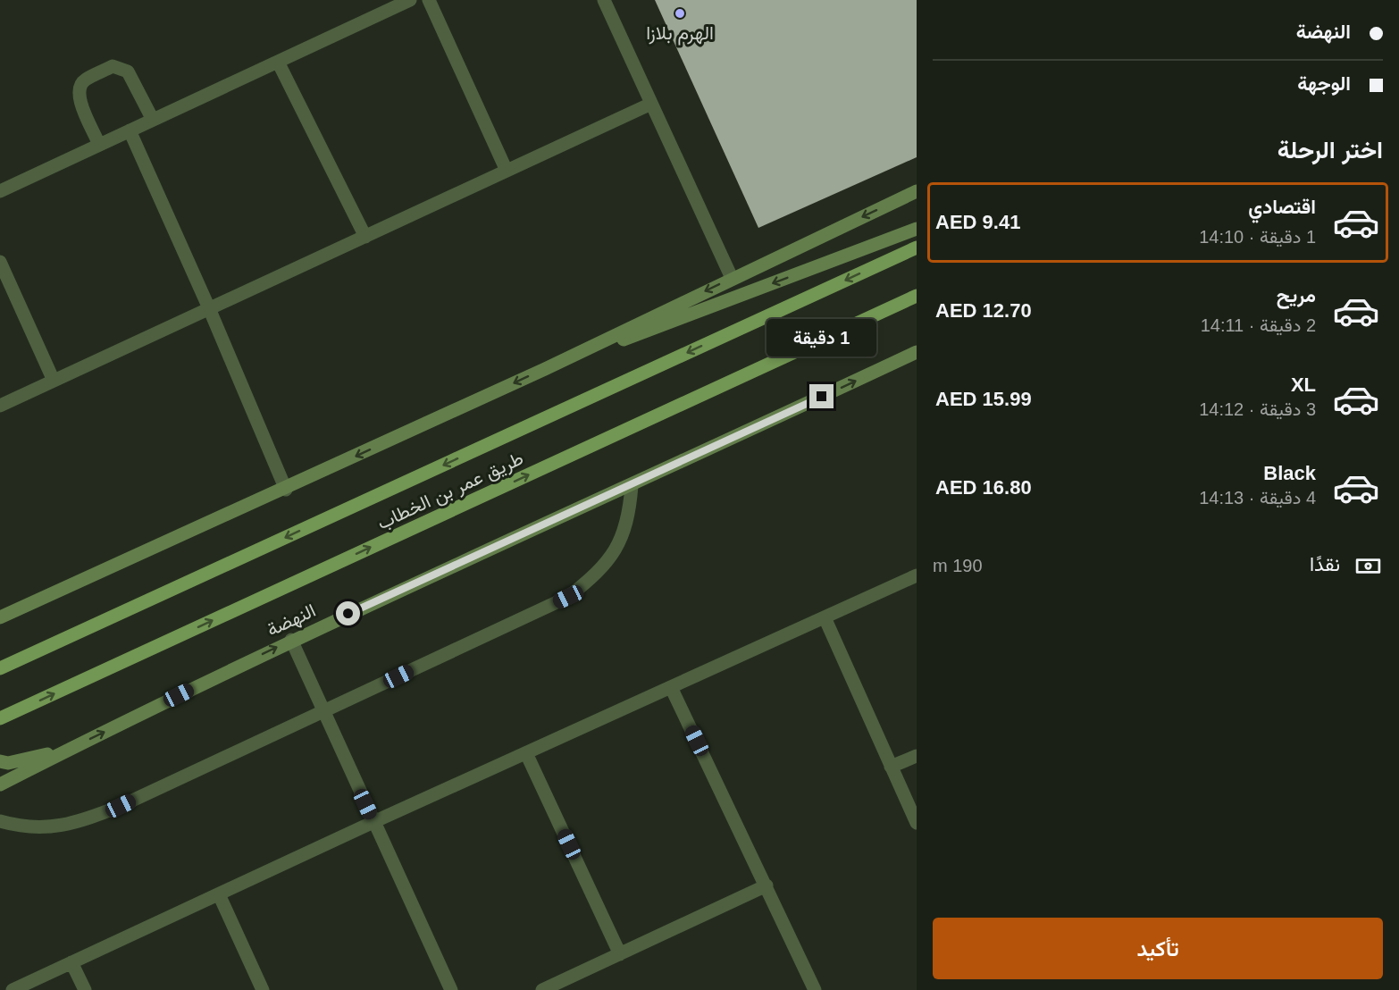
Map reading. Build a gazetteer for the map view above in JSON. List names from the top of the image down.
{
  "streets": {
    "main road": ["طريق عمر بن الخطاب", "النهضة"]
  },
  "one_way": ["النهضة"],
  "places": ["الهرم بلازا"],
  "page": {
    "banner": ["النهضة", "الوجهة"],
    "heading": "اختر الرحلة",
    "list": [
      {
        "name": "اقتصادي",
        "note": "1 دقيقة · 14:10",
        "value": "AED 9.41"
      },
      {
        "name": "مريح",
        "note": "2 دقيقة · 14:11",
        "value": "AED 12.70"
      },
      {
        "name": "XL",
        "note": "3 دقيقة · 14:12",
        "value": "AED 15.99"
      },
      {
        "name": "Black",
        "note": "4 دقيقة · 14:13",
        "value": "AED 16.80"
      }
    ],
    "bubble": "1 دقيقة",
    "pay": ["نقدًا", "190 m"],
    "buttons": "تأكيد"
  }
}
